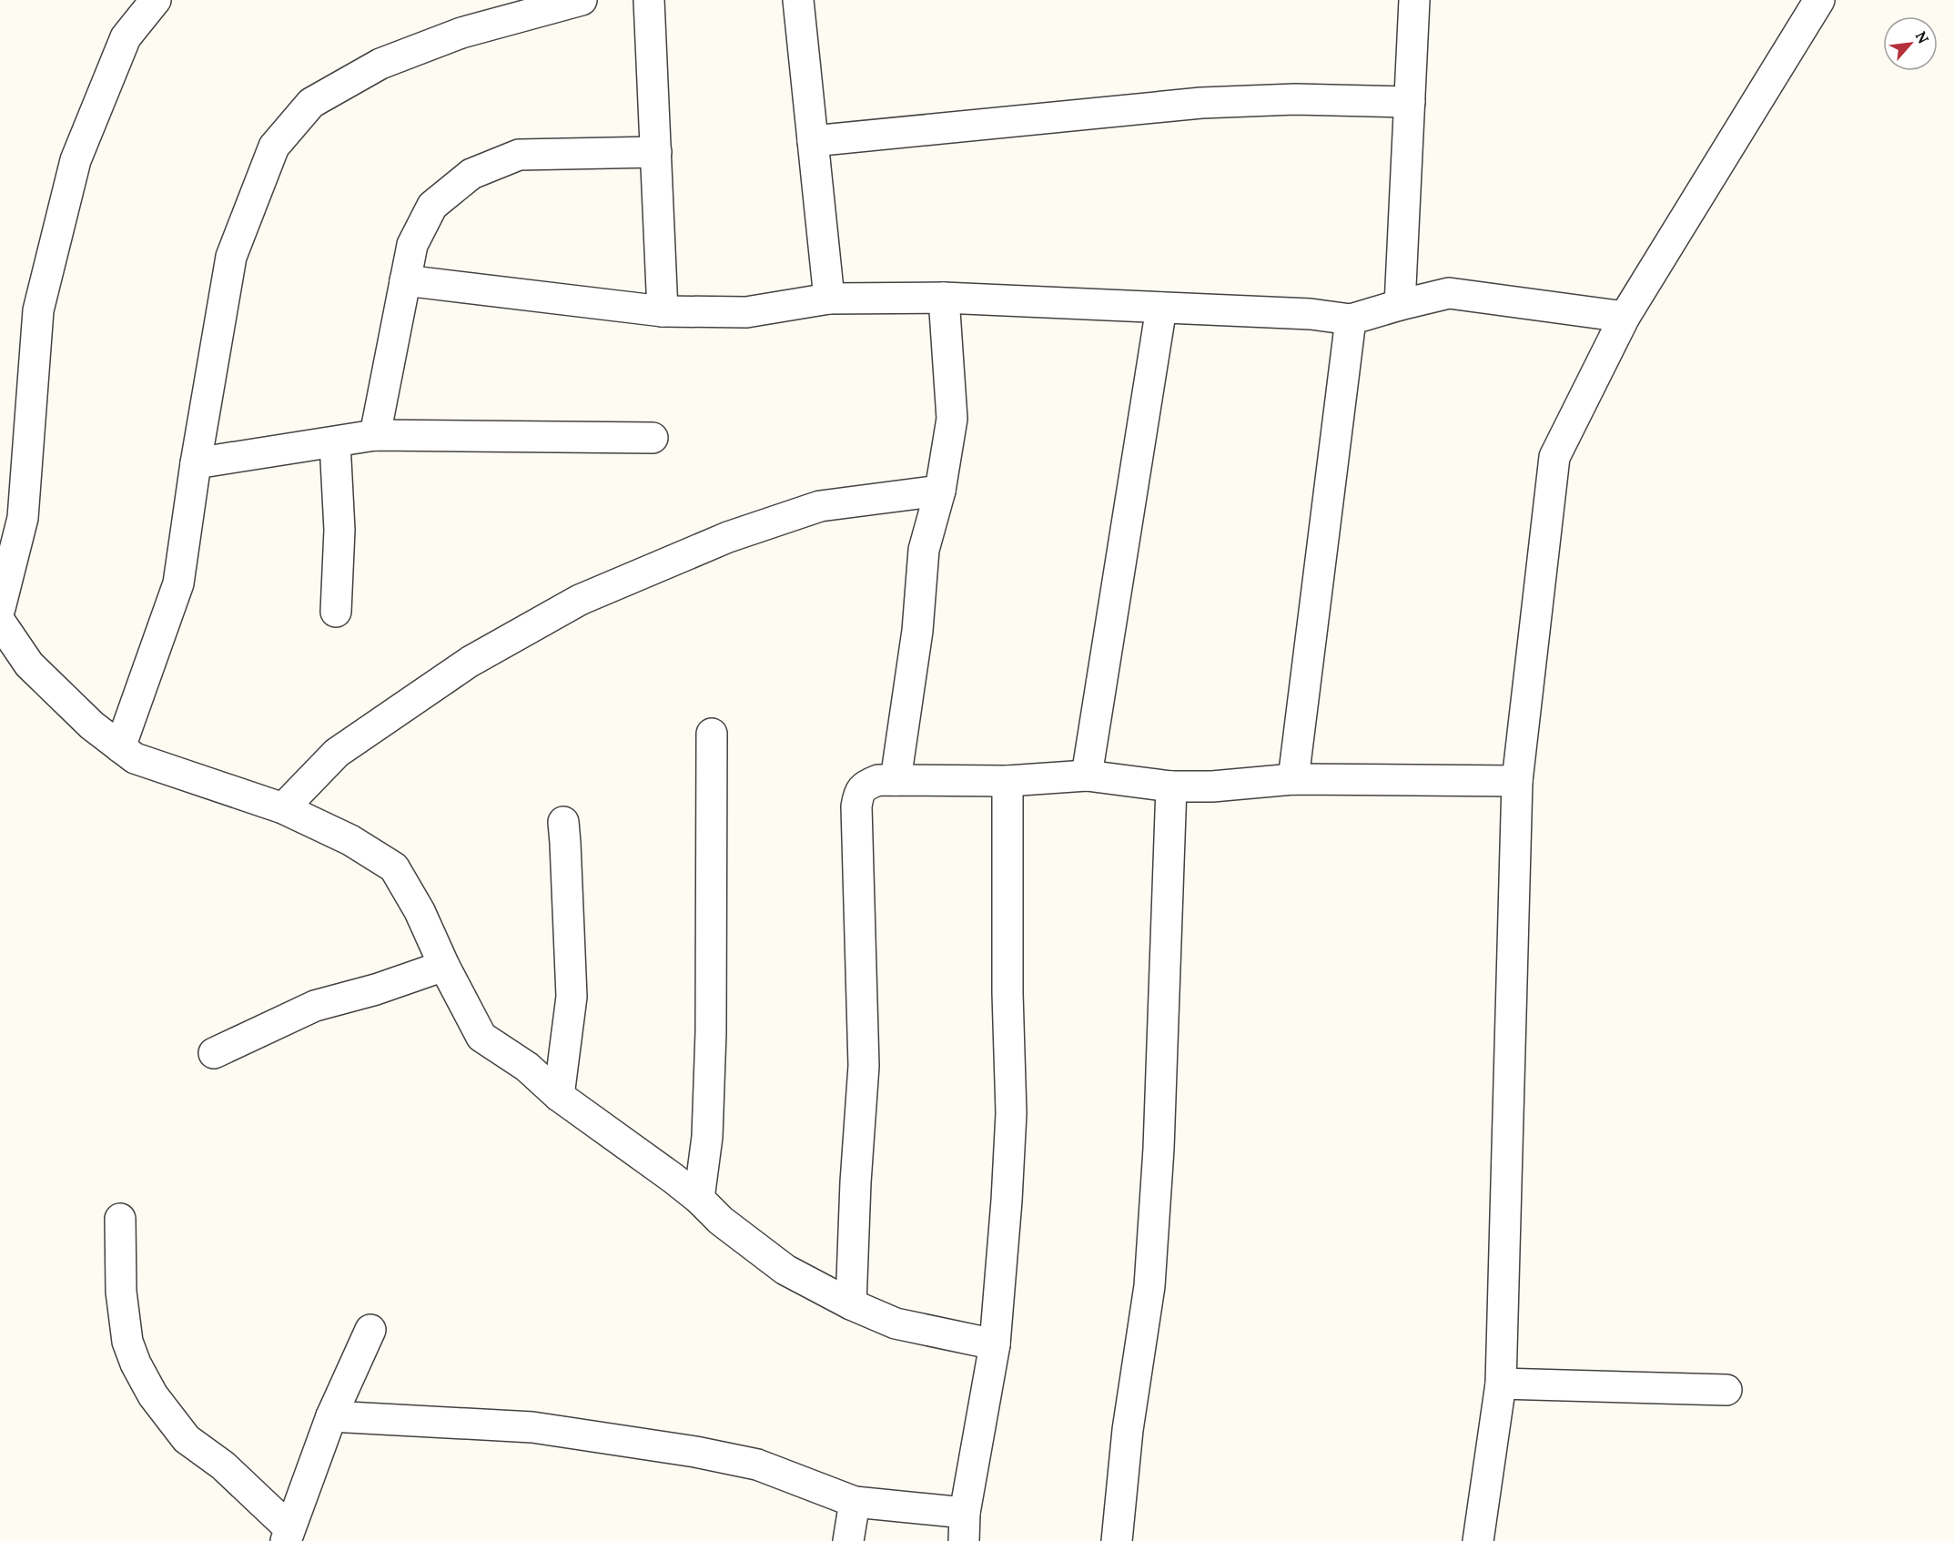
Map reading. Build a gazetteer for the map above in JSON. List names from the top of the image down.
{
  "north": "top right"
}
